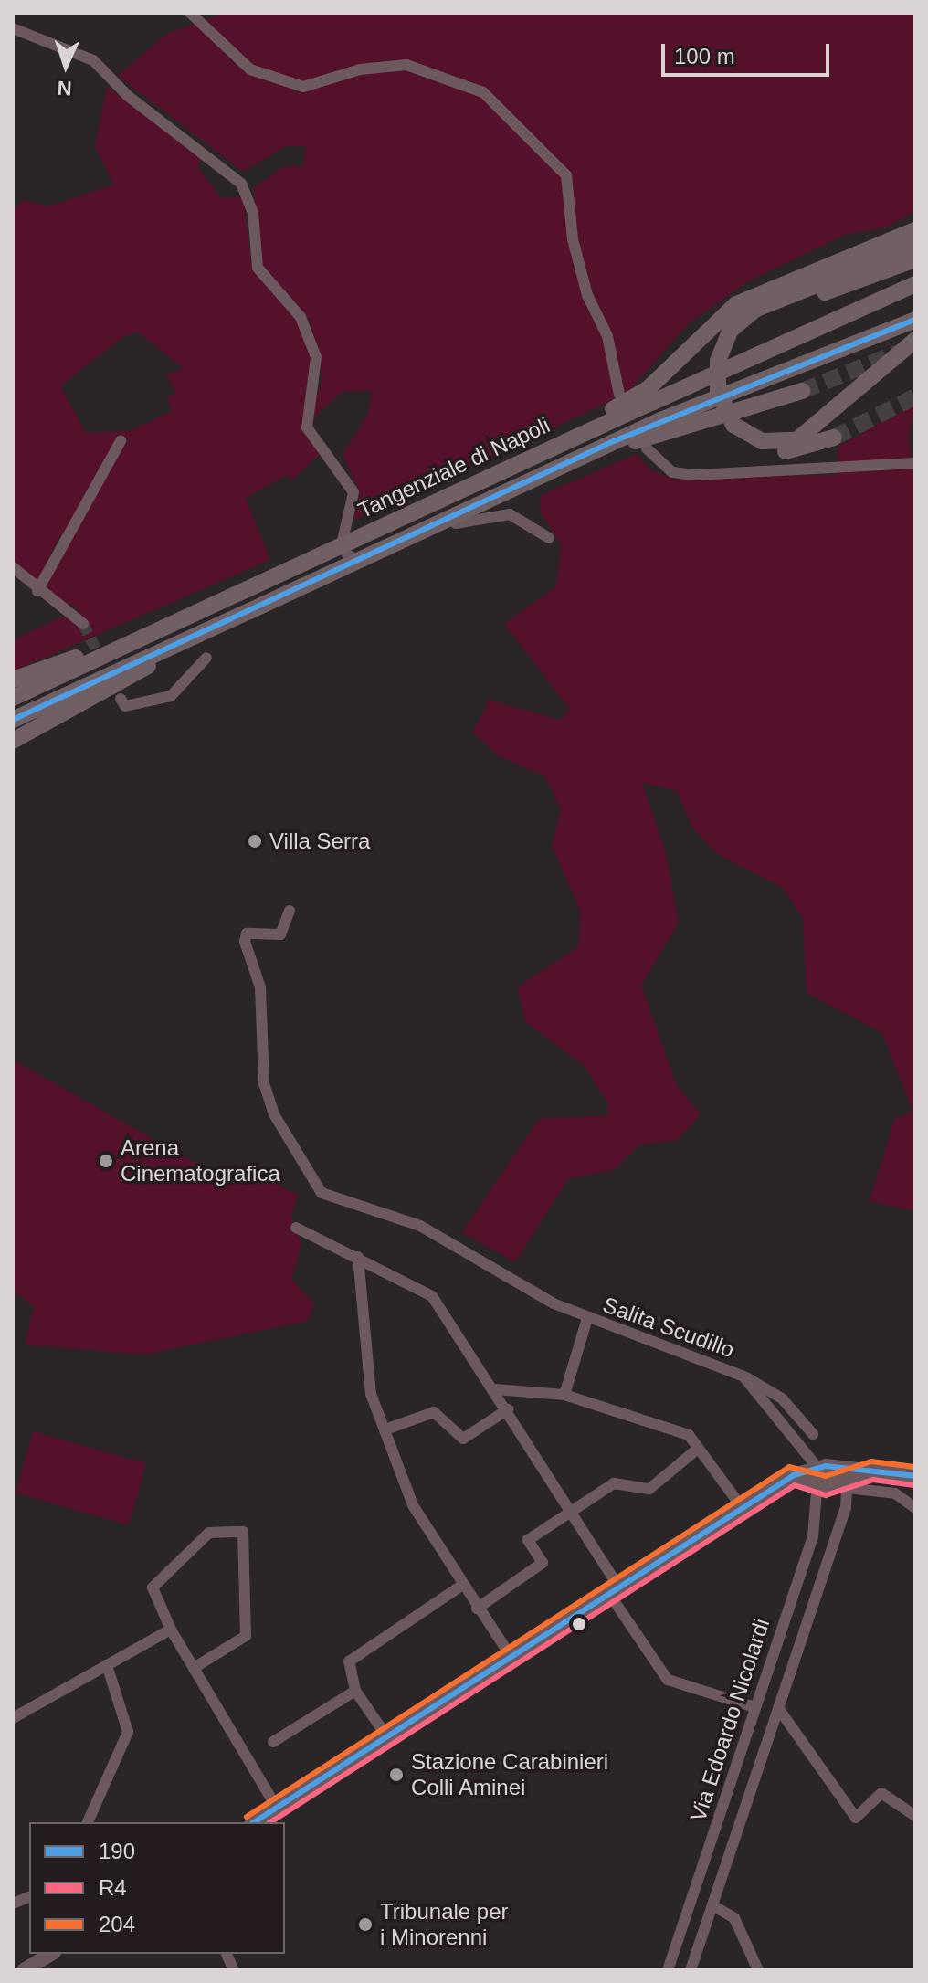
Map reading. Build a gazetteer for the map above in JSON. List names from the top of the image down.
{
  "streets": {
    "highway": ["Tangenziale di Napoli"],
    "street": ["Salita Scudillo", "Via Edoardo Nicolardi"]
  },
  "crossings": [
    ["Salita Scudillo", "Via Edoardo Nicolardi"]
  ],
  "places": [
    "Villa Serra",
    "Arena Cinematografica",
    "Stazione Carabinieri Colli Aminei",
    "Tribunale per i Minorenni"
  ],
  "lines": ["transit line 190", "transit line 204", "transit line R4"],
  "legend": ["190", "R4", "204"],
  "scale_bar": "100 m",
  "north": "bottom"
}
